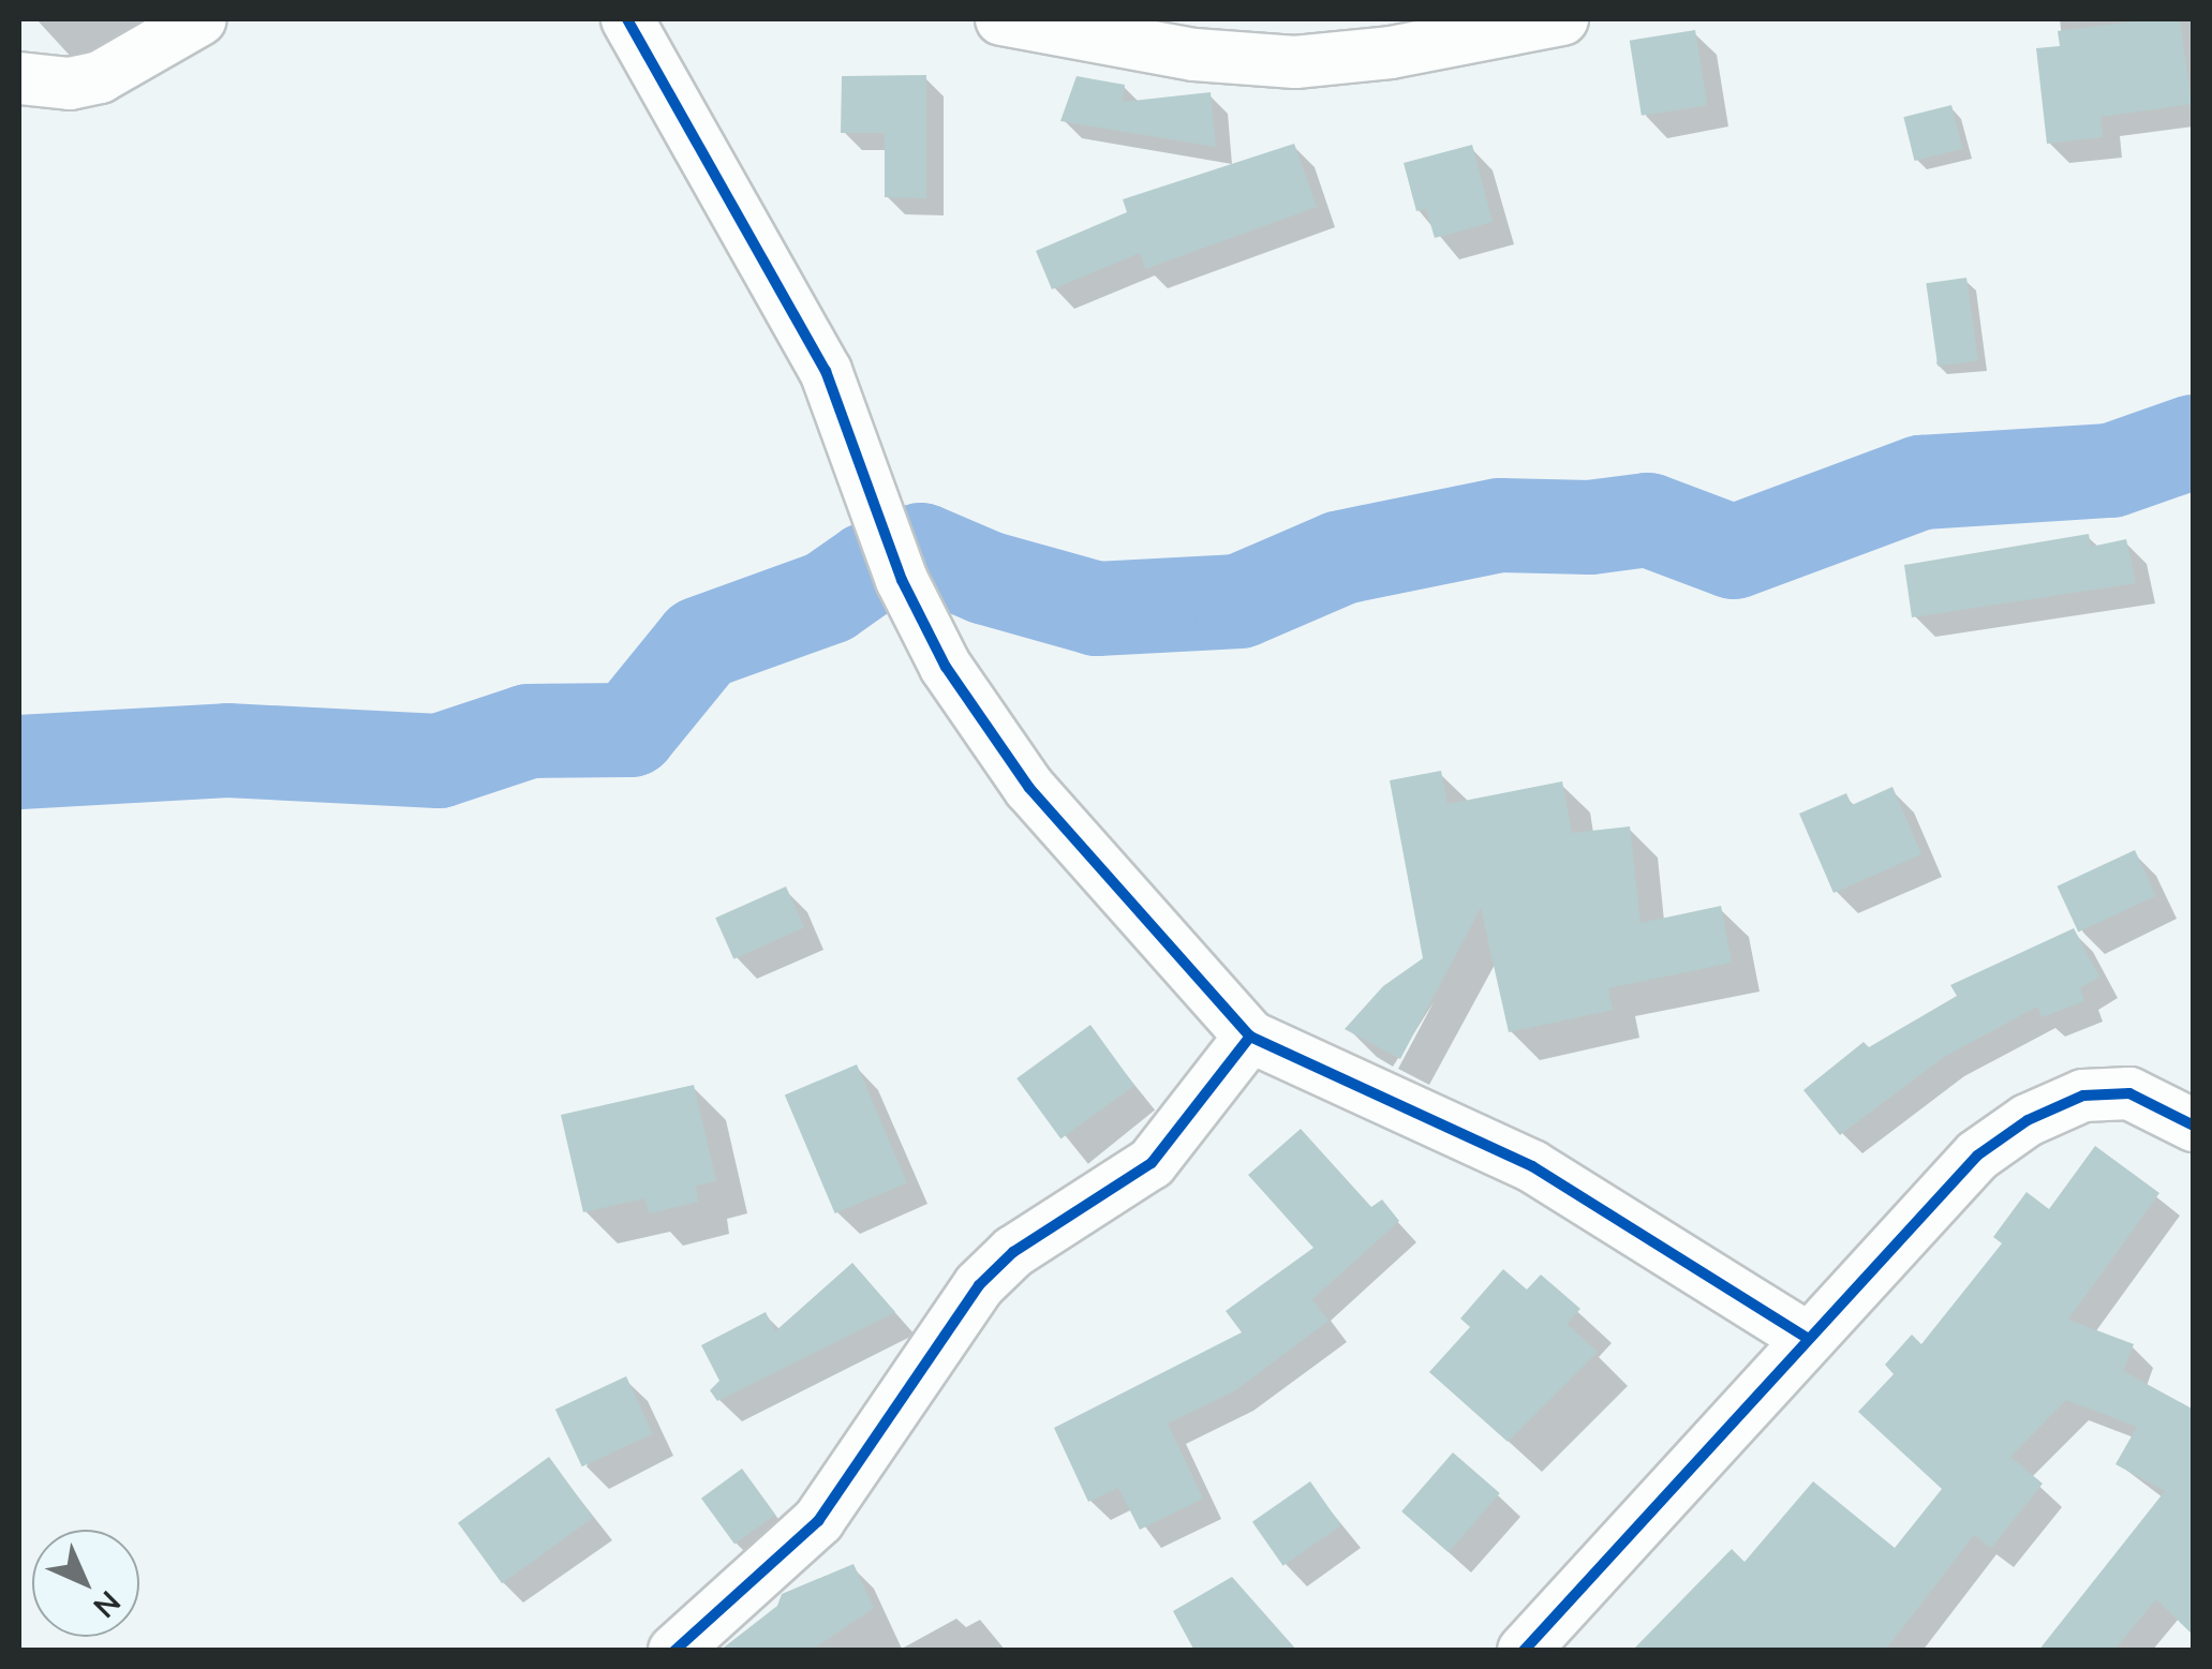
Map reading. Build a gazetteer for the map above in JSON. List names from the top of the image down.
{
  "north": "bottom right"
}
